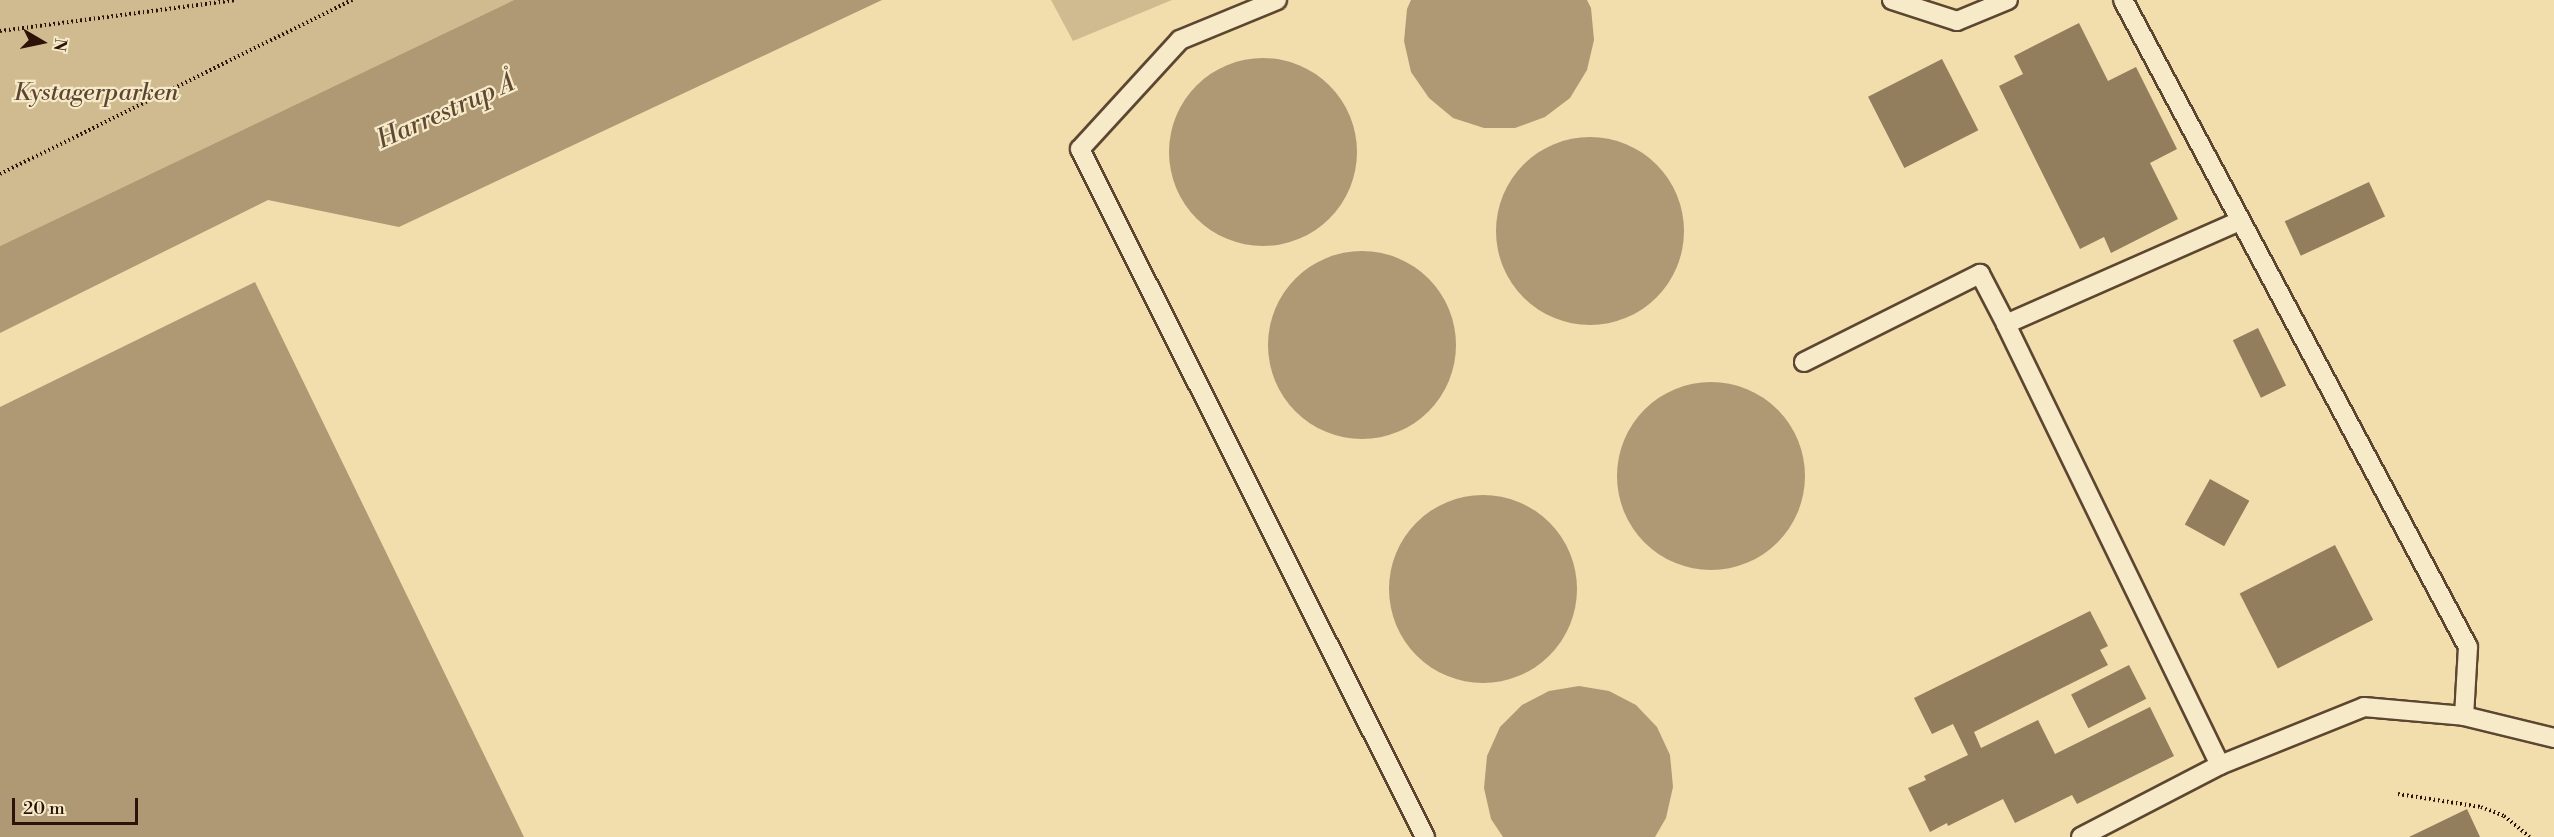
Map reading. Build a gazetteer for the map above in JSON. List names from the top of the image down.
{
  "water": ["Harrestrup Å"],
  "parks": ["Kystagerparken"],
  "scale_bar": "20 m",
  "north": "right"
}
